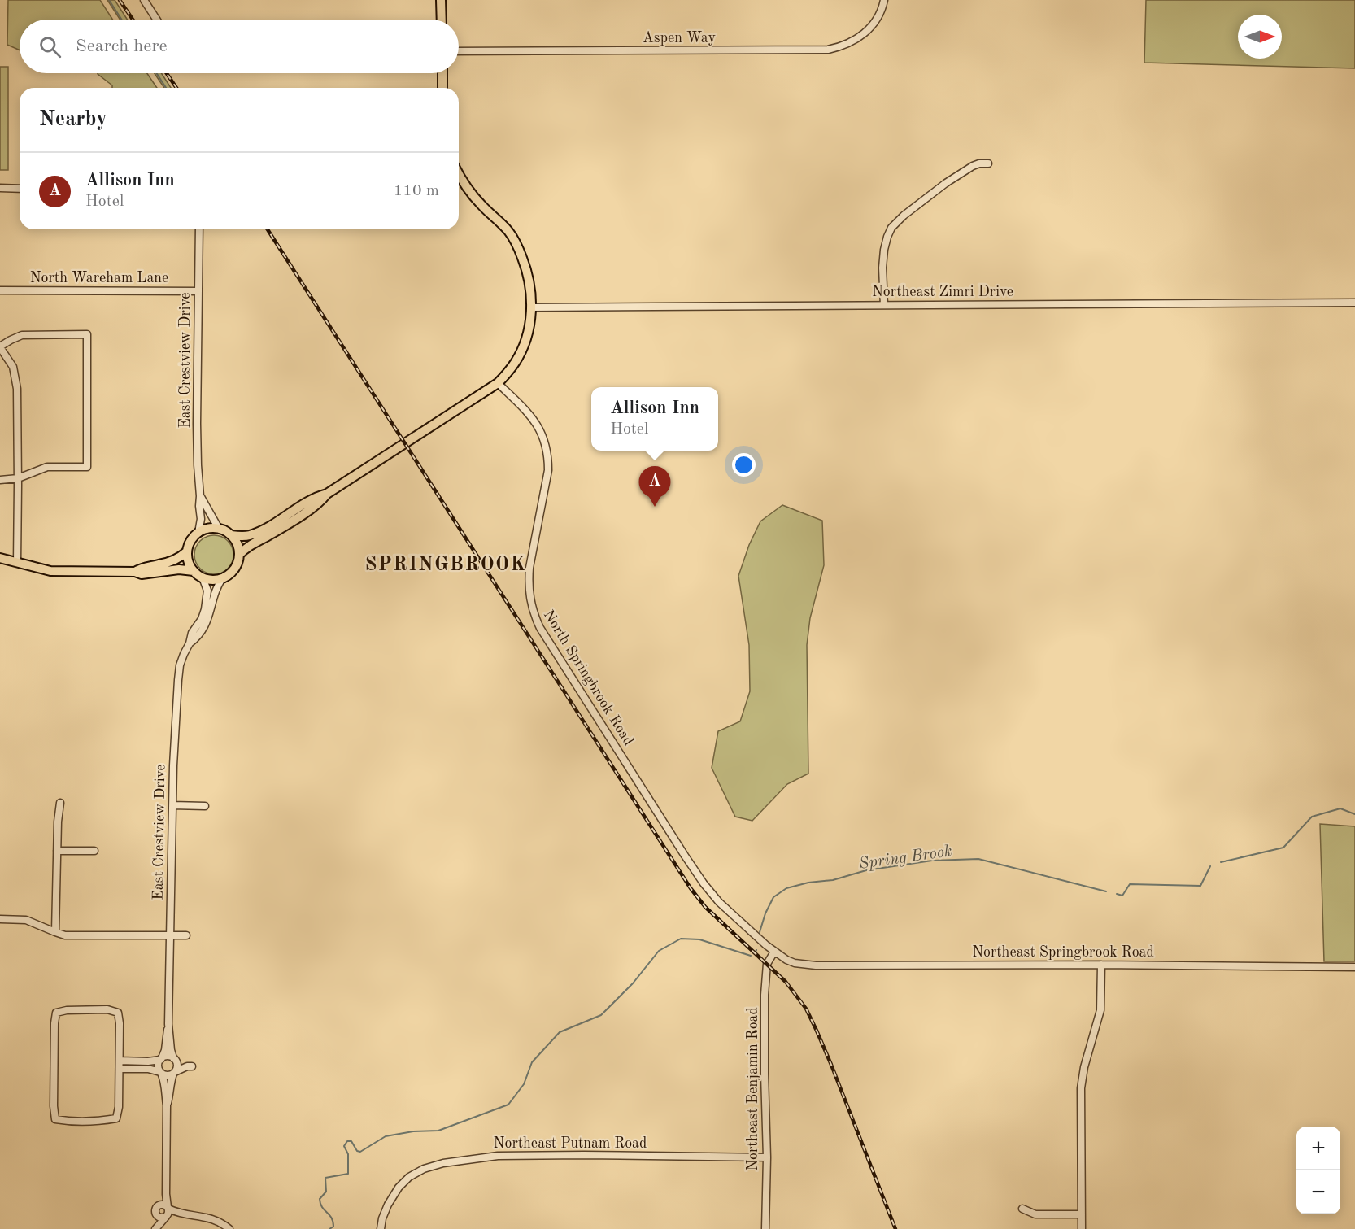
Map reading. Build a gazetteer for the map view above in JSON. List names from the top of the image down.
{
  "streets": {
    "street": [
      "Aspen Way",
      "North Wareham Lane",
      "Northeast Zimri Drive",
      "East Crestview Drive",
      "North Springbrook Road",
      "Northeast Springbrook Road",
      "Northeast Benjamin Road",
      "Northeast Putnam Road"
    ]
  },
  "crossings": [
    ["North Wareham Lane", "East Crestview Drive"],
    ["North Springbrook Road", "Northeast Springbrook Road"],
    ["North Springbrook Road", "Northeast Benjamin Road"],
    ["Northeast Springbrook Road", "Northeast Benjamin Road"],
    ["Northeast Benjamin Road", "Northeast Putnam Road"]
  ],
  "districts": ["SPRINGBROOK"],
  "water": ["Spring Brook"],
  "north": "right",
  "page": {
    "search": "Search here",
    "heading": "Nearby",
    "list": [
      {
        "mark": "A",
        "name": "Allison Inn",
        "note": "Hotel",
        "value": "110 m"
      }
    ],
    "popup": ["Allison Inn", "Hotel"],
    "pins": "A",
    "map_buttons": ["+", "−"]
  }
}
